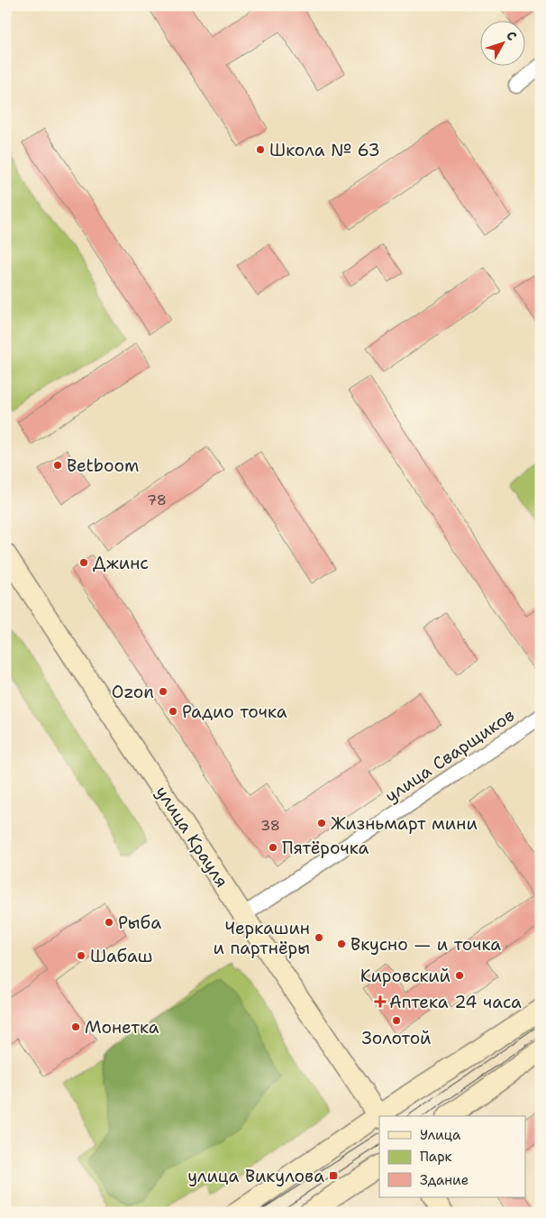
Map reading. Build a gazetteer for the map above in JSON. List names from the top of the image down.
{
  "streets": {
    "street": ["улица Сварщиков", "улица Крауля"]
  },
  "crossings": [
    ["улица Сварщиков", "улица Крауля"]
  ],
  "places": {
    "other": [
      "Школа № 63",
      "Betboom",
      "Джинс",
      "Ozon",
      "Радио точка",
      "Жизньмарт мини",
      "Пятёрочка",
      "Рыба",
      "Черкашин и партнёры",
      "Вкусно — и точка",
      "Шабаш",
      "Кировский",
      "Золотой",
      "Монетка"
    ],
    "health": ["Аптека 24 часа"],
    "transit": ["улица Викулова"]
  },
  "house_numbers": ["78", "38"],
  "legend": ["Улица", "Парк", "Здание"],
  "north": "top right"
}
